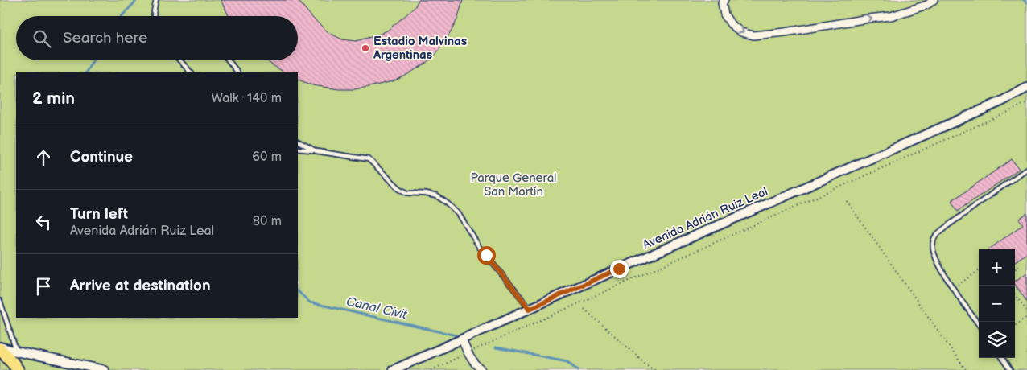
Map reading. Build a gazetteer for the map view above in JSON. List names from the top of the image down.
{
  "streets": {
    "street": ["Avenida Adrián Ruiz Leal"]
  },
  "water": ["Canal Civit"],
  "parks": ["Parque General San Martín"],
  "places": ["Estadio Malvinas Argentinas"],
  "page": {
    "search": "Search here",
    "heading": ["2 min", "Walk · 140 m"],
    "list": [
      ["Continue", "60 m"],
      ["Turn left", "Avenida Adrián Ruiz Leal", "80 m"],
      "Arrive at destination"
    ],
    "map_buttons": ["+", "−"]
  }
}
